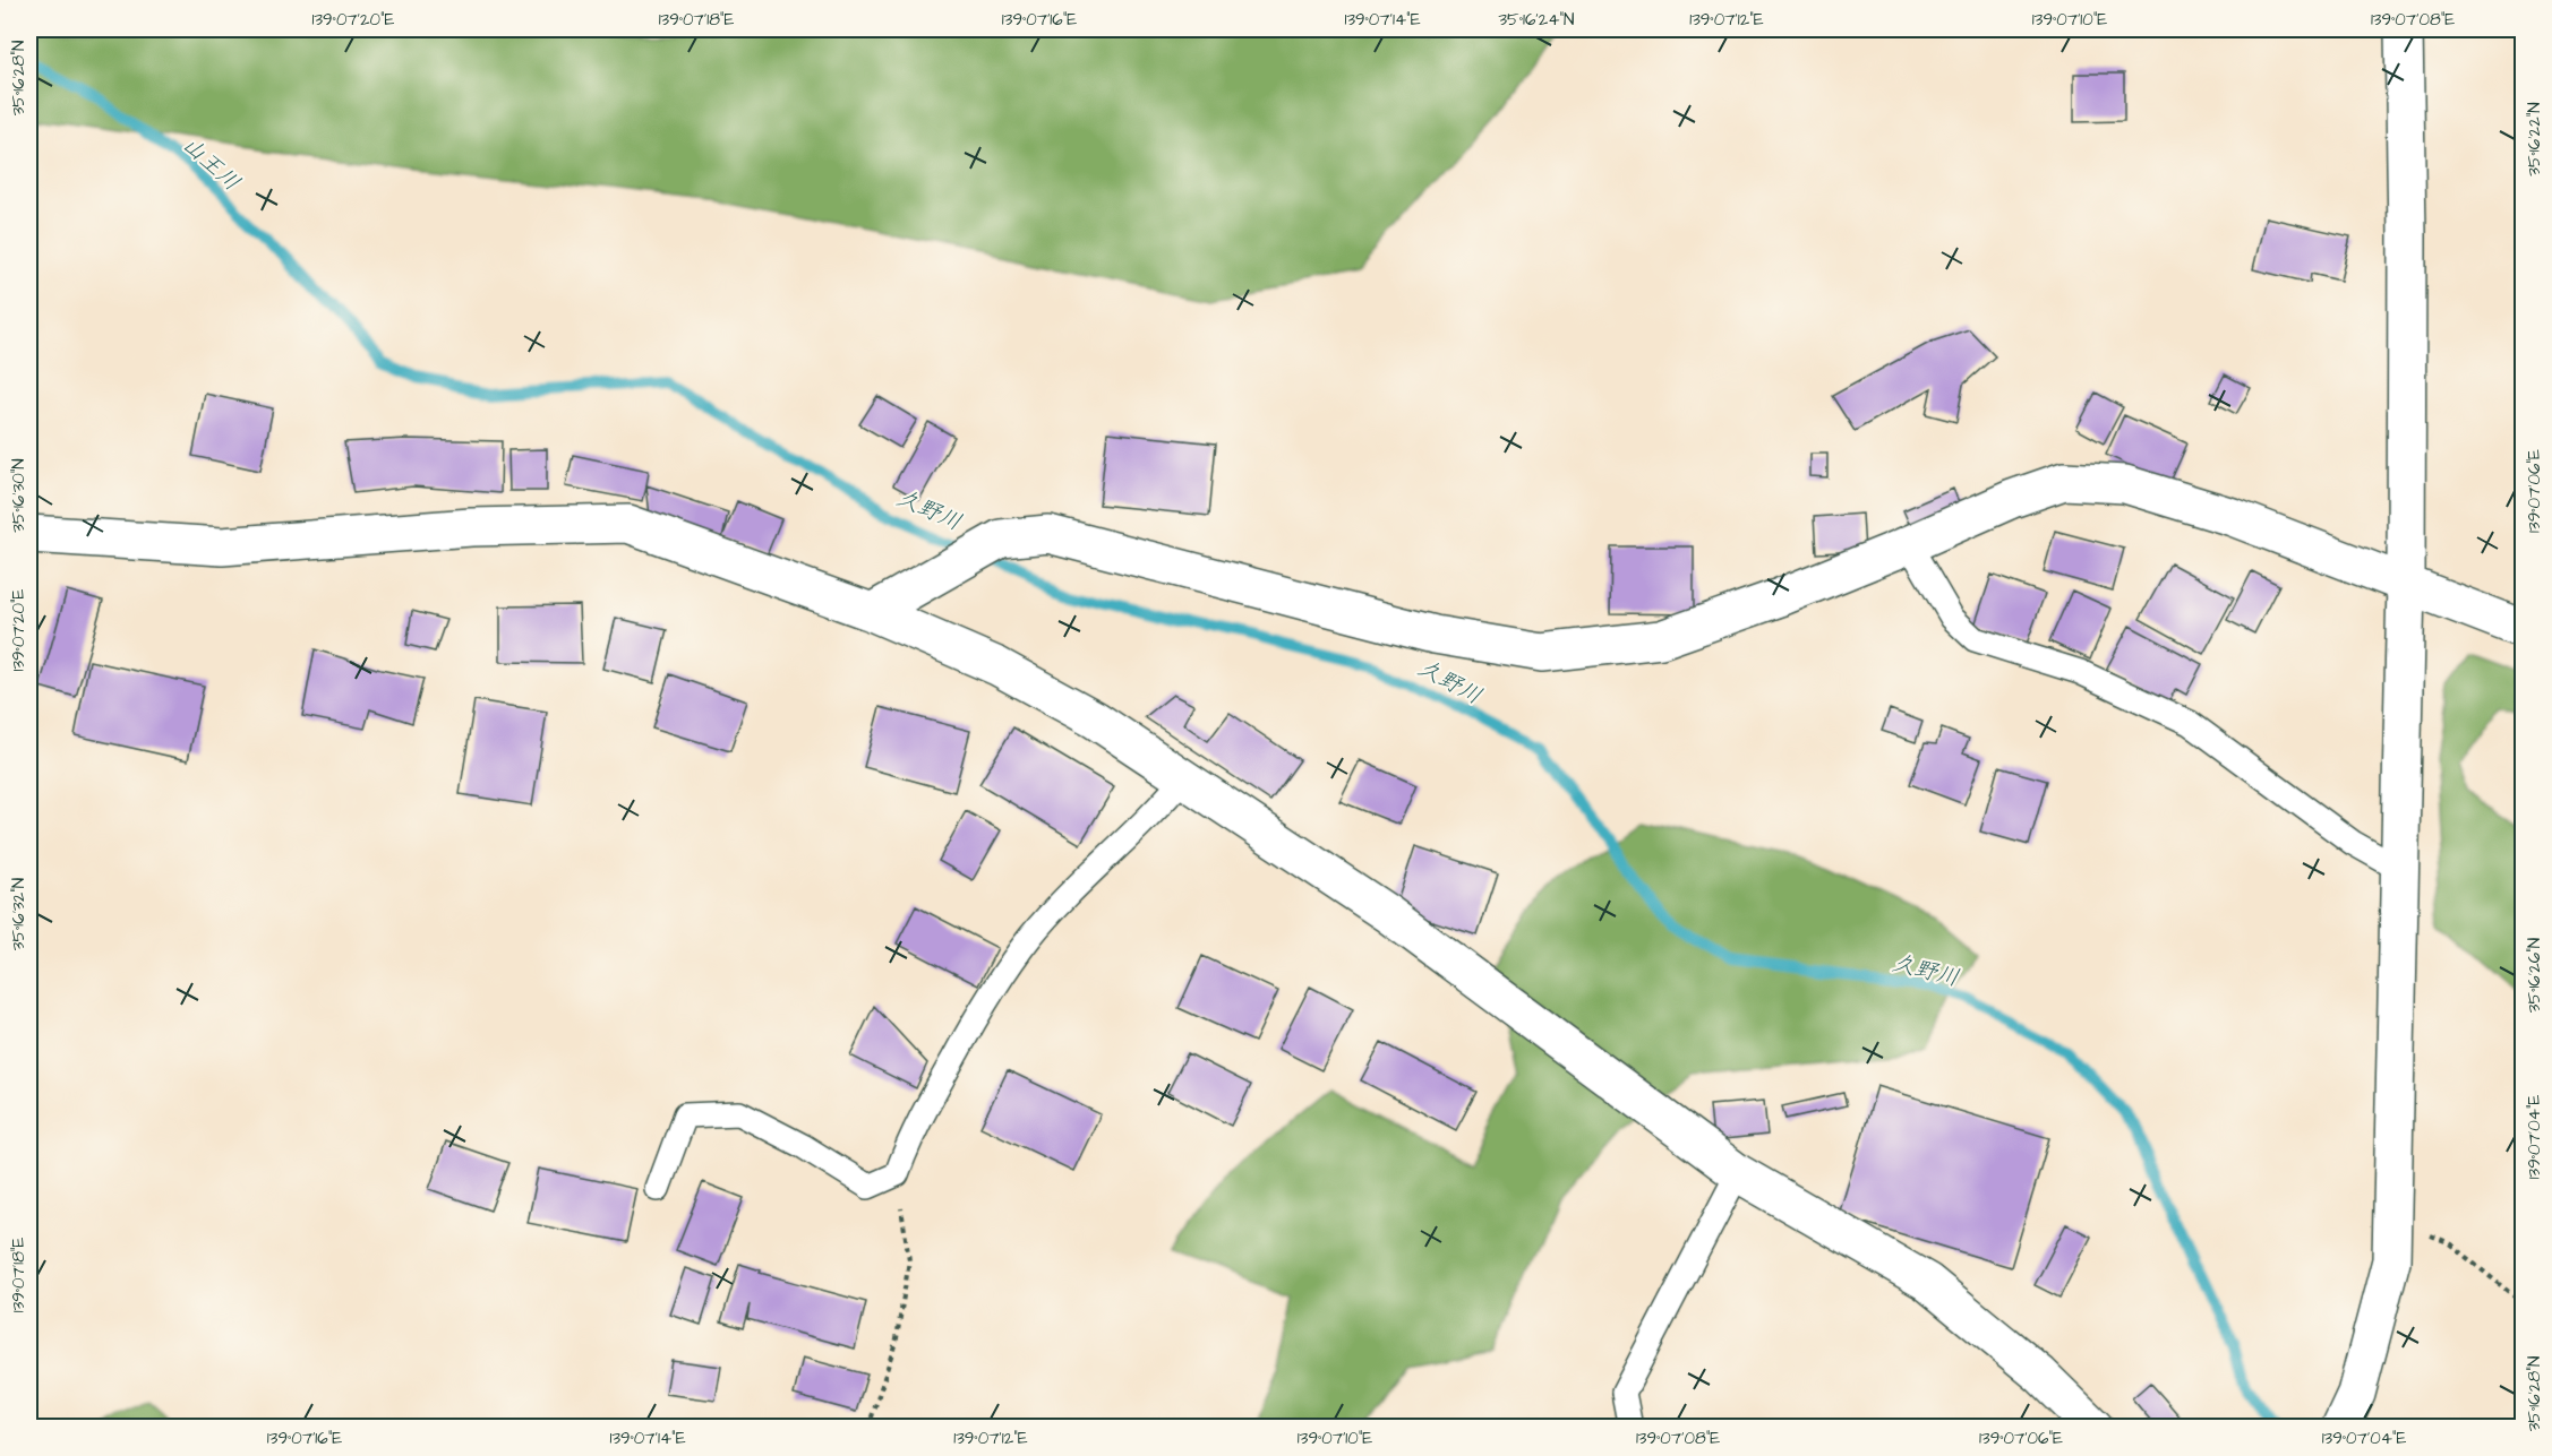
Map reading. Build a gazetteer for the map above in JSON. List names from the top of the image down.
{
  "water": ["山王川", "久野川"],
  "coordinates": [
    "139°07'20\"E",
    "139°07'18\"E",
    "139°07'16\"E",
    "139°07'14\"E",
    "35°16'24\"N",
    "139°07'12\"E",
    "139°07'10\"E",
    "139°07'08\"E",
    "35°16'28\"N",
    "35°16'22\"N",
    "139°07'06\"E",
    "35°16'30\"N",
    "35°16'32\"N",
    "35°16'26\"N",
    "139°07'04\"E"
  ]
}
